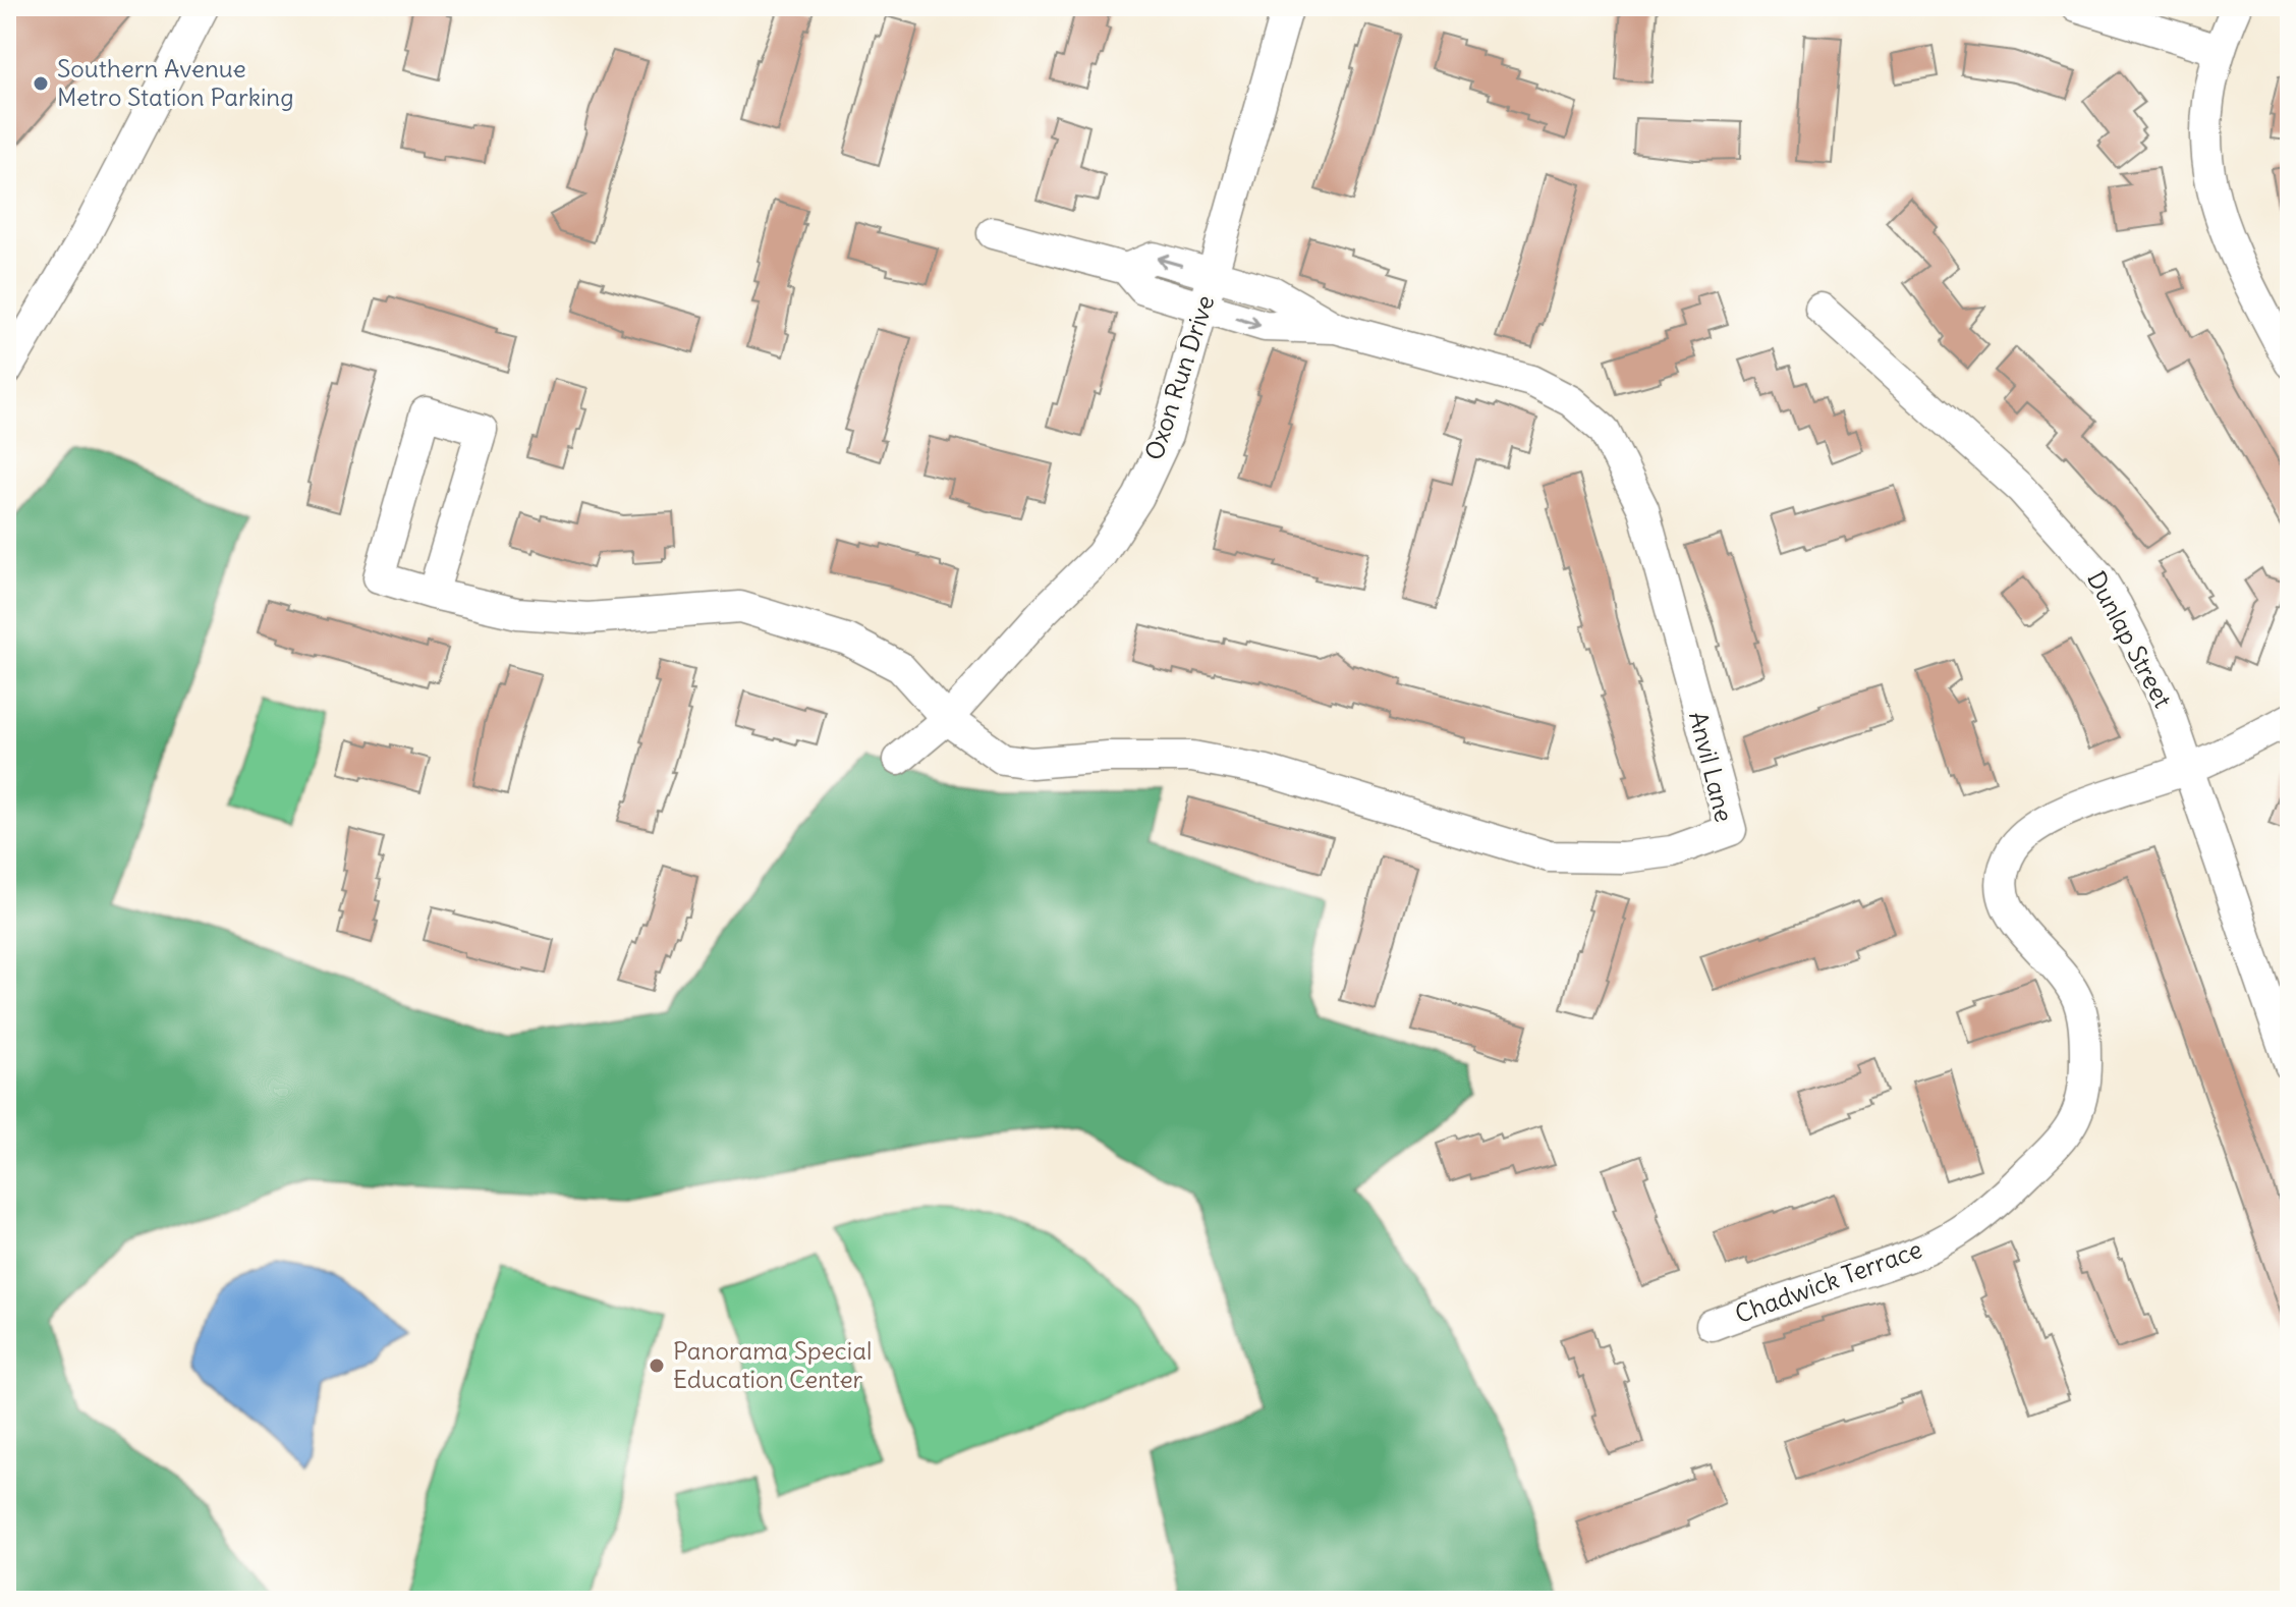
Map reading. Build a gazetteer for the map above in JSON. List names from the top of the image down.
{
  "streets": {
    "street": [
      "Oxon Run Drive",
      "Dunlap Street",
      "Anvil Lane",
      "Chadwick Terrace"
    ]
  },
  "crossings": [
    ["Oxon Run Drive", "Anvil Lane"],
    ["Dunlap Street", "Chadwick Terrace"]
  ],
  "places": ["Southern Avenue Metro Station Parking", "Panorama Special Education Center"]
}
